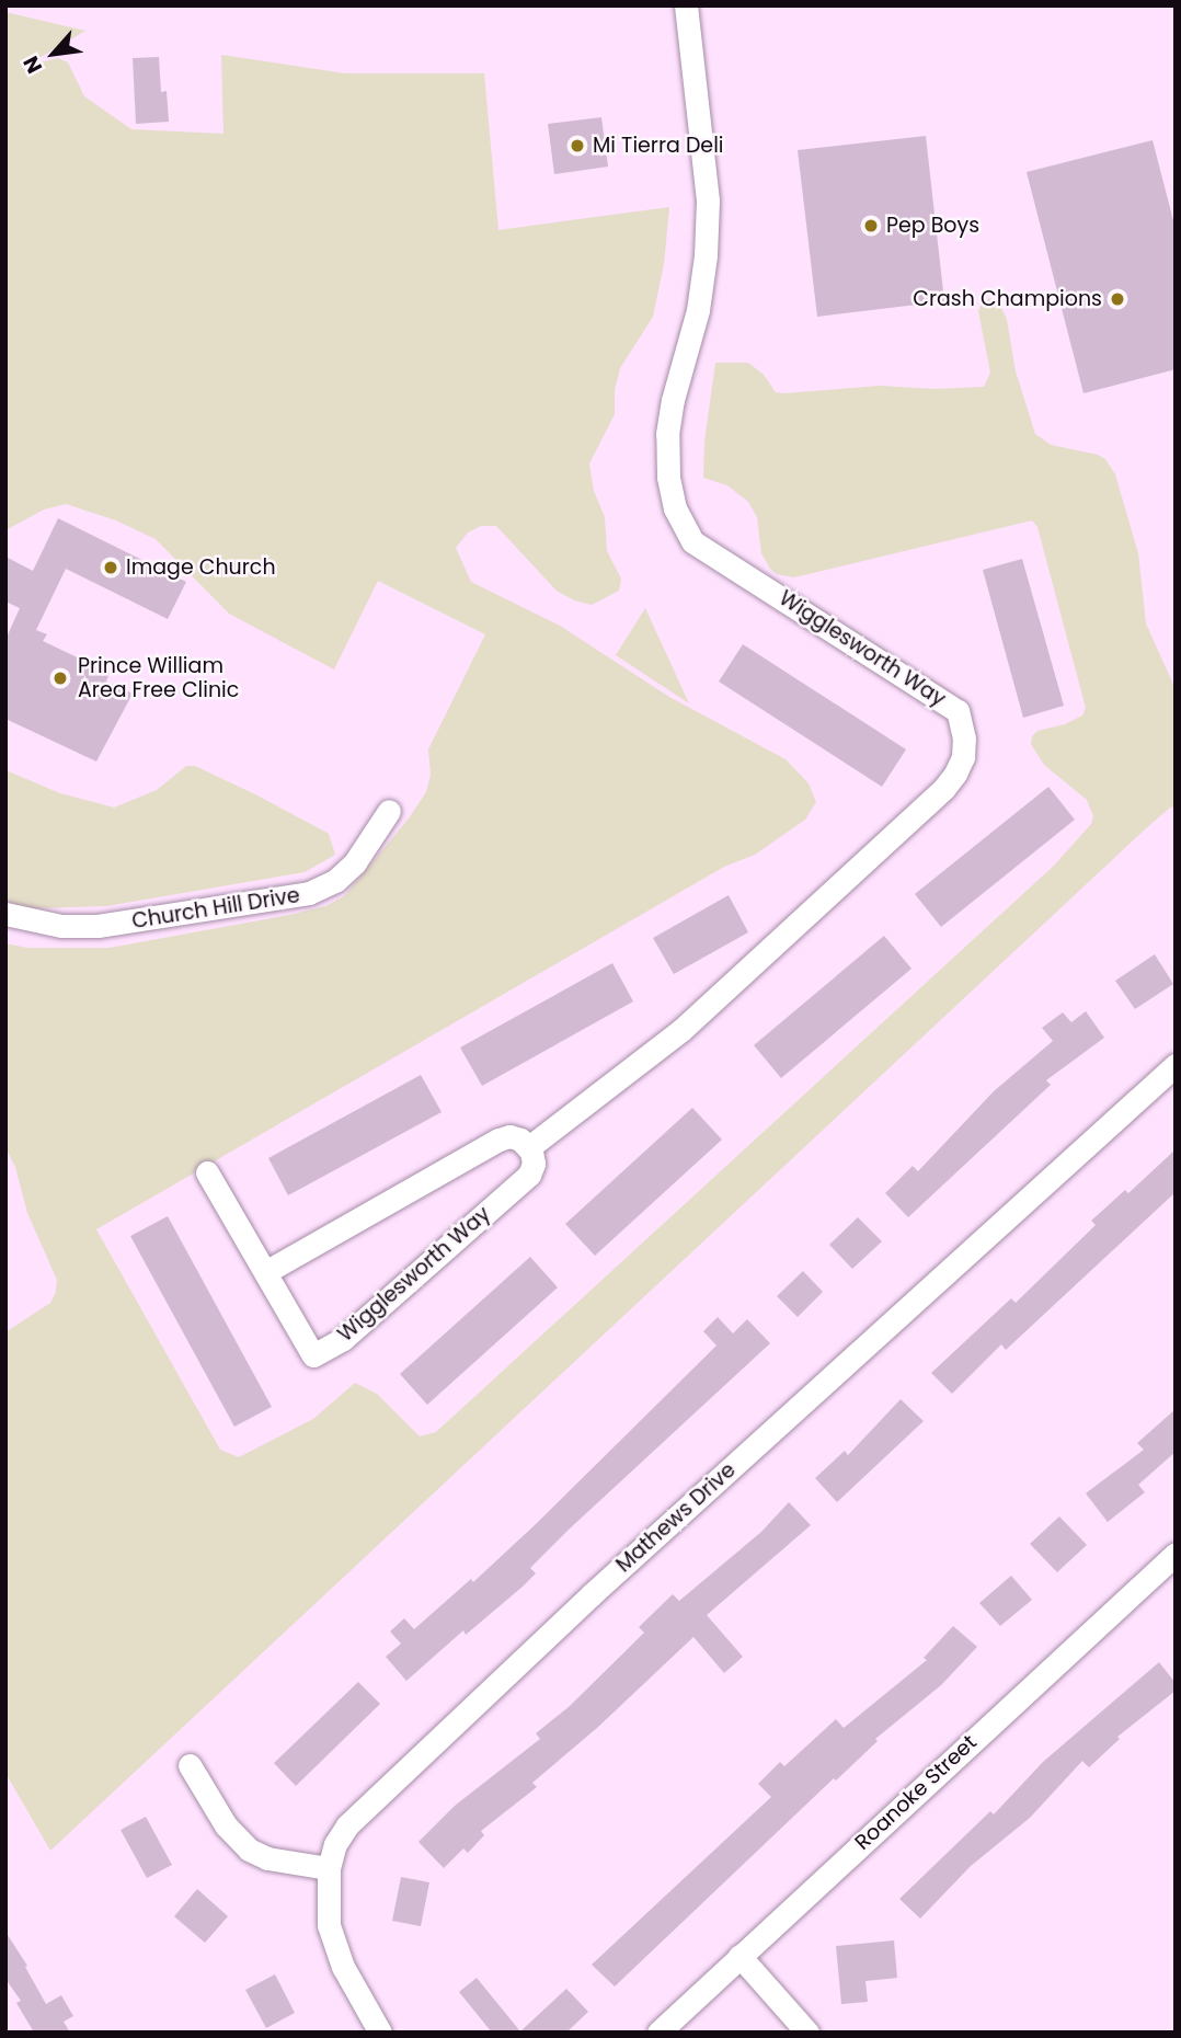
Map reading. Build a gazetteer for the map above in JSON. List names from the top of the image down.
{
  "streets": {
    "street": [
      "Wigglesworth Way",
      "Church Hill Drive",
      "Mathews Drive",
      "Roanoke Street"
    ]
  },
  "places": [
    "Mi Tierra Deli",
    "Pep Boys",
    "Crash Champions",
    "Image Church",
    "Prince William Area Free Clinic"
  ],
  "north": "bottom left"
}
